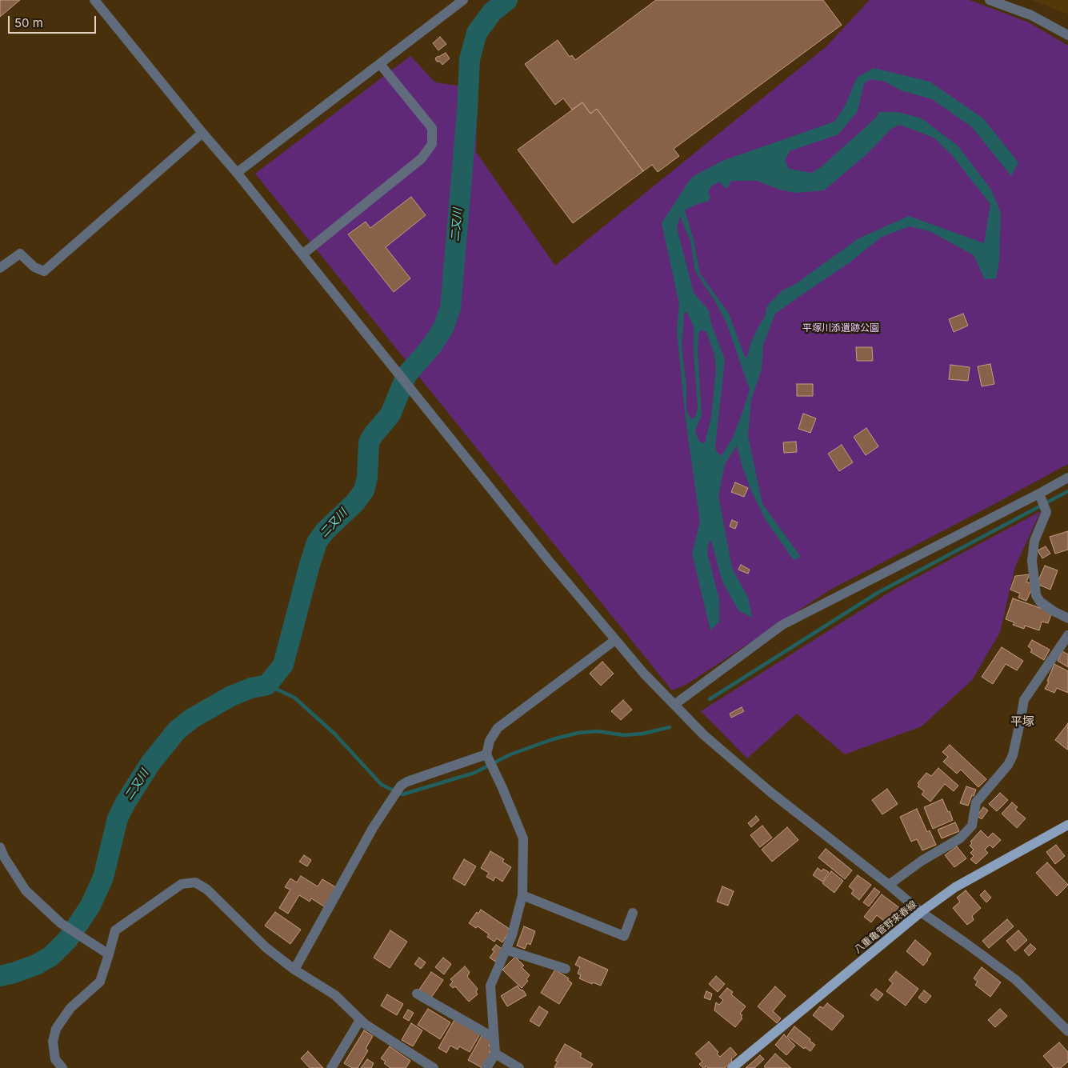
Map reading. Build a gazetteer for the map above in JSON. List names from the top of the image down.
{
  "streets": {
    "main road": ["八重亀菅野来春線"]
  },
  "districts": ["平塚"],
  "water": ["二又川"],
  "parks": ["平塚川添遺跡公園"],
  "scale_bar": "50 m"
}
